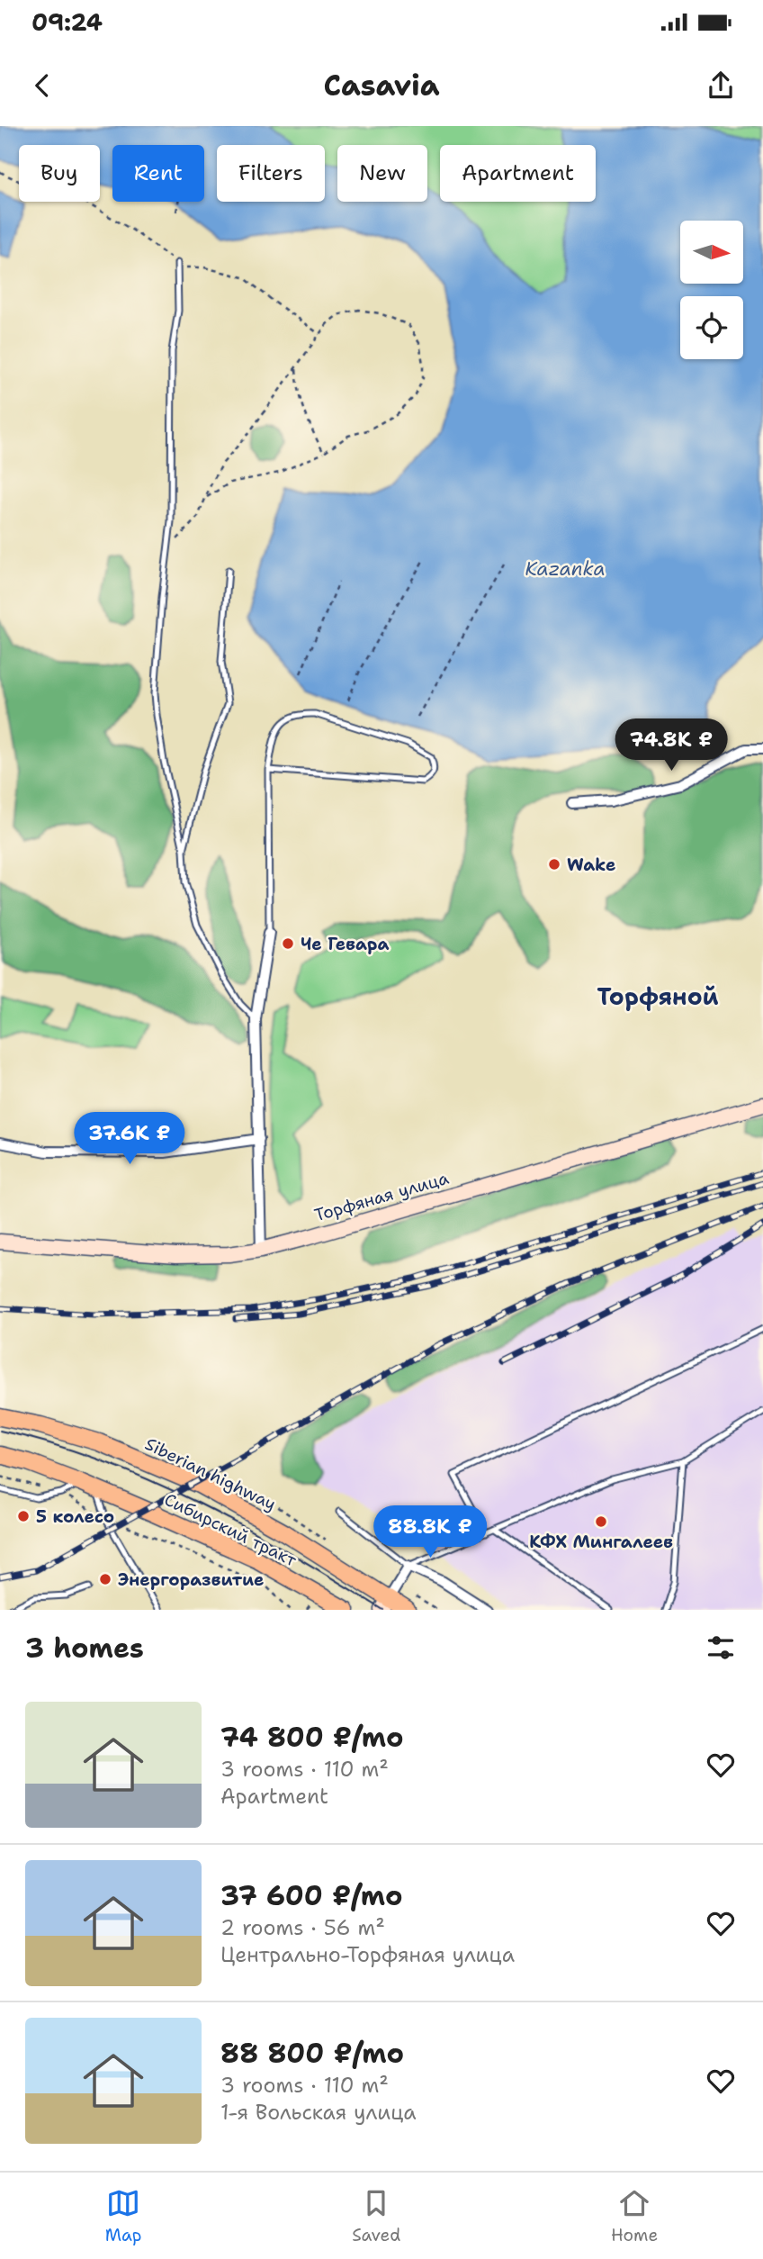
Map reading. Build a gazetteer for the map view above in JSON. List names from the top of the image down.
{
  "streets": {
    "main road": ["Siberian highway", "Сибирский тракт"],
    "street": ["Торфяная улица"]
  },
  "districts": ["Торфяной"],
  "water": ["Kazanka"],
  "places": [
    "Wake",
    "Че Гевара",
    "5 колесо",
    "КФХ Мингалеев",
    "Энергоразвитие"
  ],
  "north": "right",
  "page": {
    "status": "09:24",
    "header": "Casavia",
    "chip": [
      "Buy",
      "Rent",
      "Filters",
      "New",
      "Apartment"
    ],
    "price": ["74.8K ₽", "37.6K ₽", "88.8K ₽"],
    "heading": "3 homes",
    "list": [
      {
        "name": "74 800 ₽/mo",
        "note": "3 rooms · 110 m² · Apartment"
      },
      {
        "name": "37 600 ₽/mo",
        "note": "2 rooms · 56 m² · Центрально-Торфяная улица"
      },
      {
        "name": "88 800 ₽/mo",
        "note": "3 rooms · 110 m² · 1-я Вольская улица"
      }
    ],
    "tabs": ["Map", "Saved", "Home"]
  }
}
